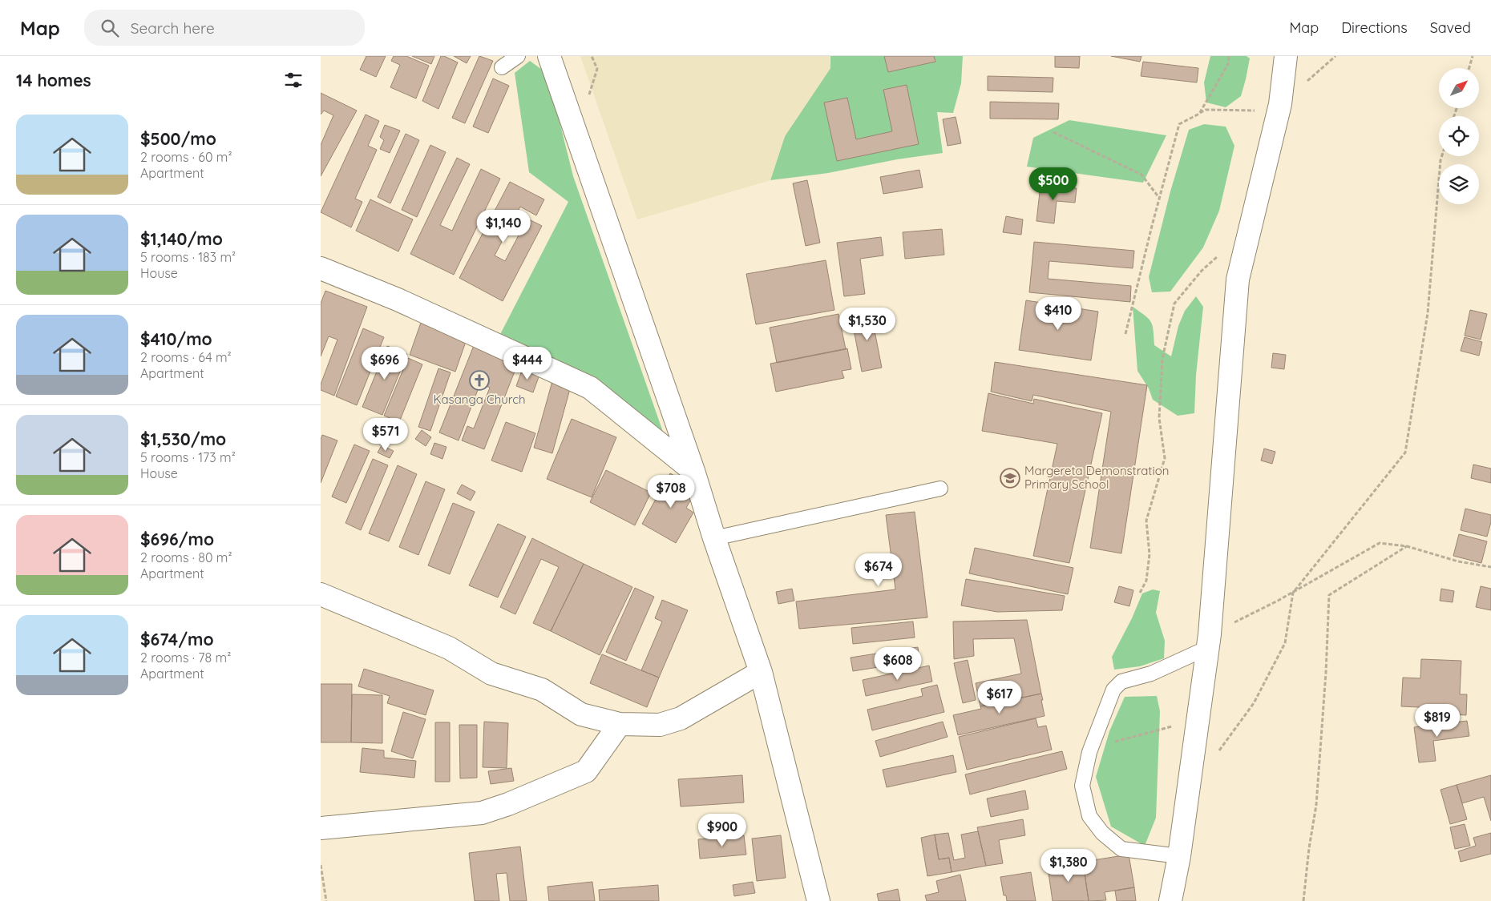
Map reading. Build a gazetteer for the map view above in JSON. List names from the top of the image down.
{
  "places": {
    "church": ["Kasanga Church"],
    "school or university": ["Margereta Demonstration Primary School"]
  },
  "north": "top right",
  "page": {
    "header": "Map",
    "search": "Search here",
    "nav": ["Map", "Directions", "Saved"],
    "heading": "14 homes",
    "list": [
      {
        "name": "$500/mo",
        "note": "2 rooms · 60 m² · Apartment"
      },
      {
        "name": "$1,140/mo",
        "note": "5 rooms · 183 m² · House"
      },
      {
        "name": "$410/mo",
        "note": "2 rooms · 64 m² · Apartment"
      },
      {
        "name": "$1,530/mo",
        "note": "5 rooms · 173 m² · House"
      },
      {
        "name": "$696/mo",
        "note": "2 rooms · 80 m² · Apartment"
      },
      {
        "name": "$674/mo",
        "note": "2 rooms · 78 m² · Apartment"
      }
    ],
    "price": [
      "$500",
      "$1,140",
      "$410",
      "$1,530",
      "$696",
      "$444",
      "$571",
      "$708",
      "$674",
      "$608",
      "$617",
      "$819",
      "$900",
      "$1,380"
    ]
  }
}
